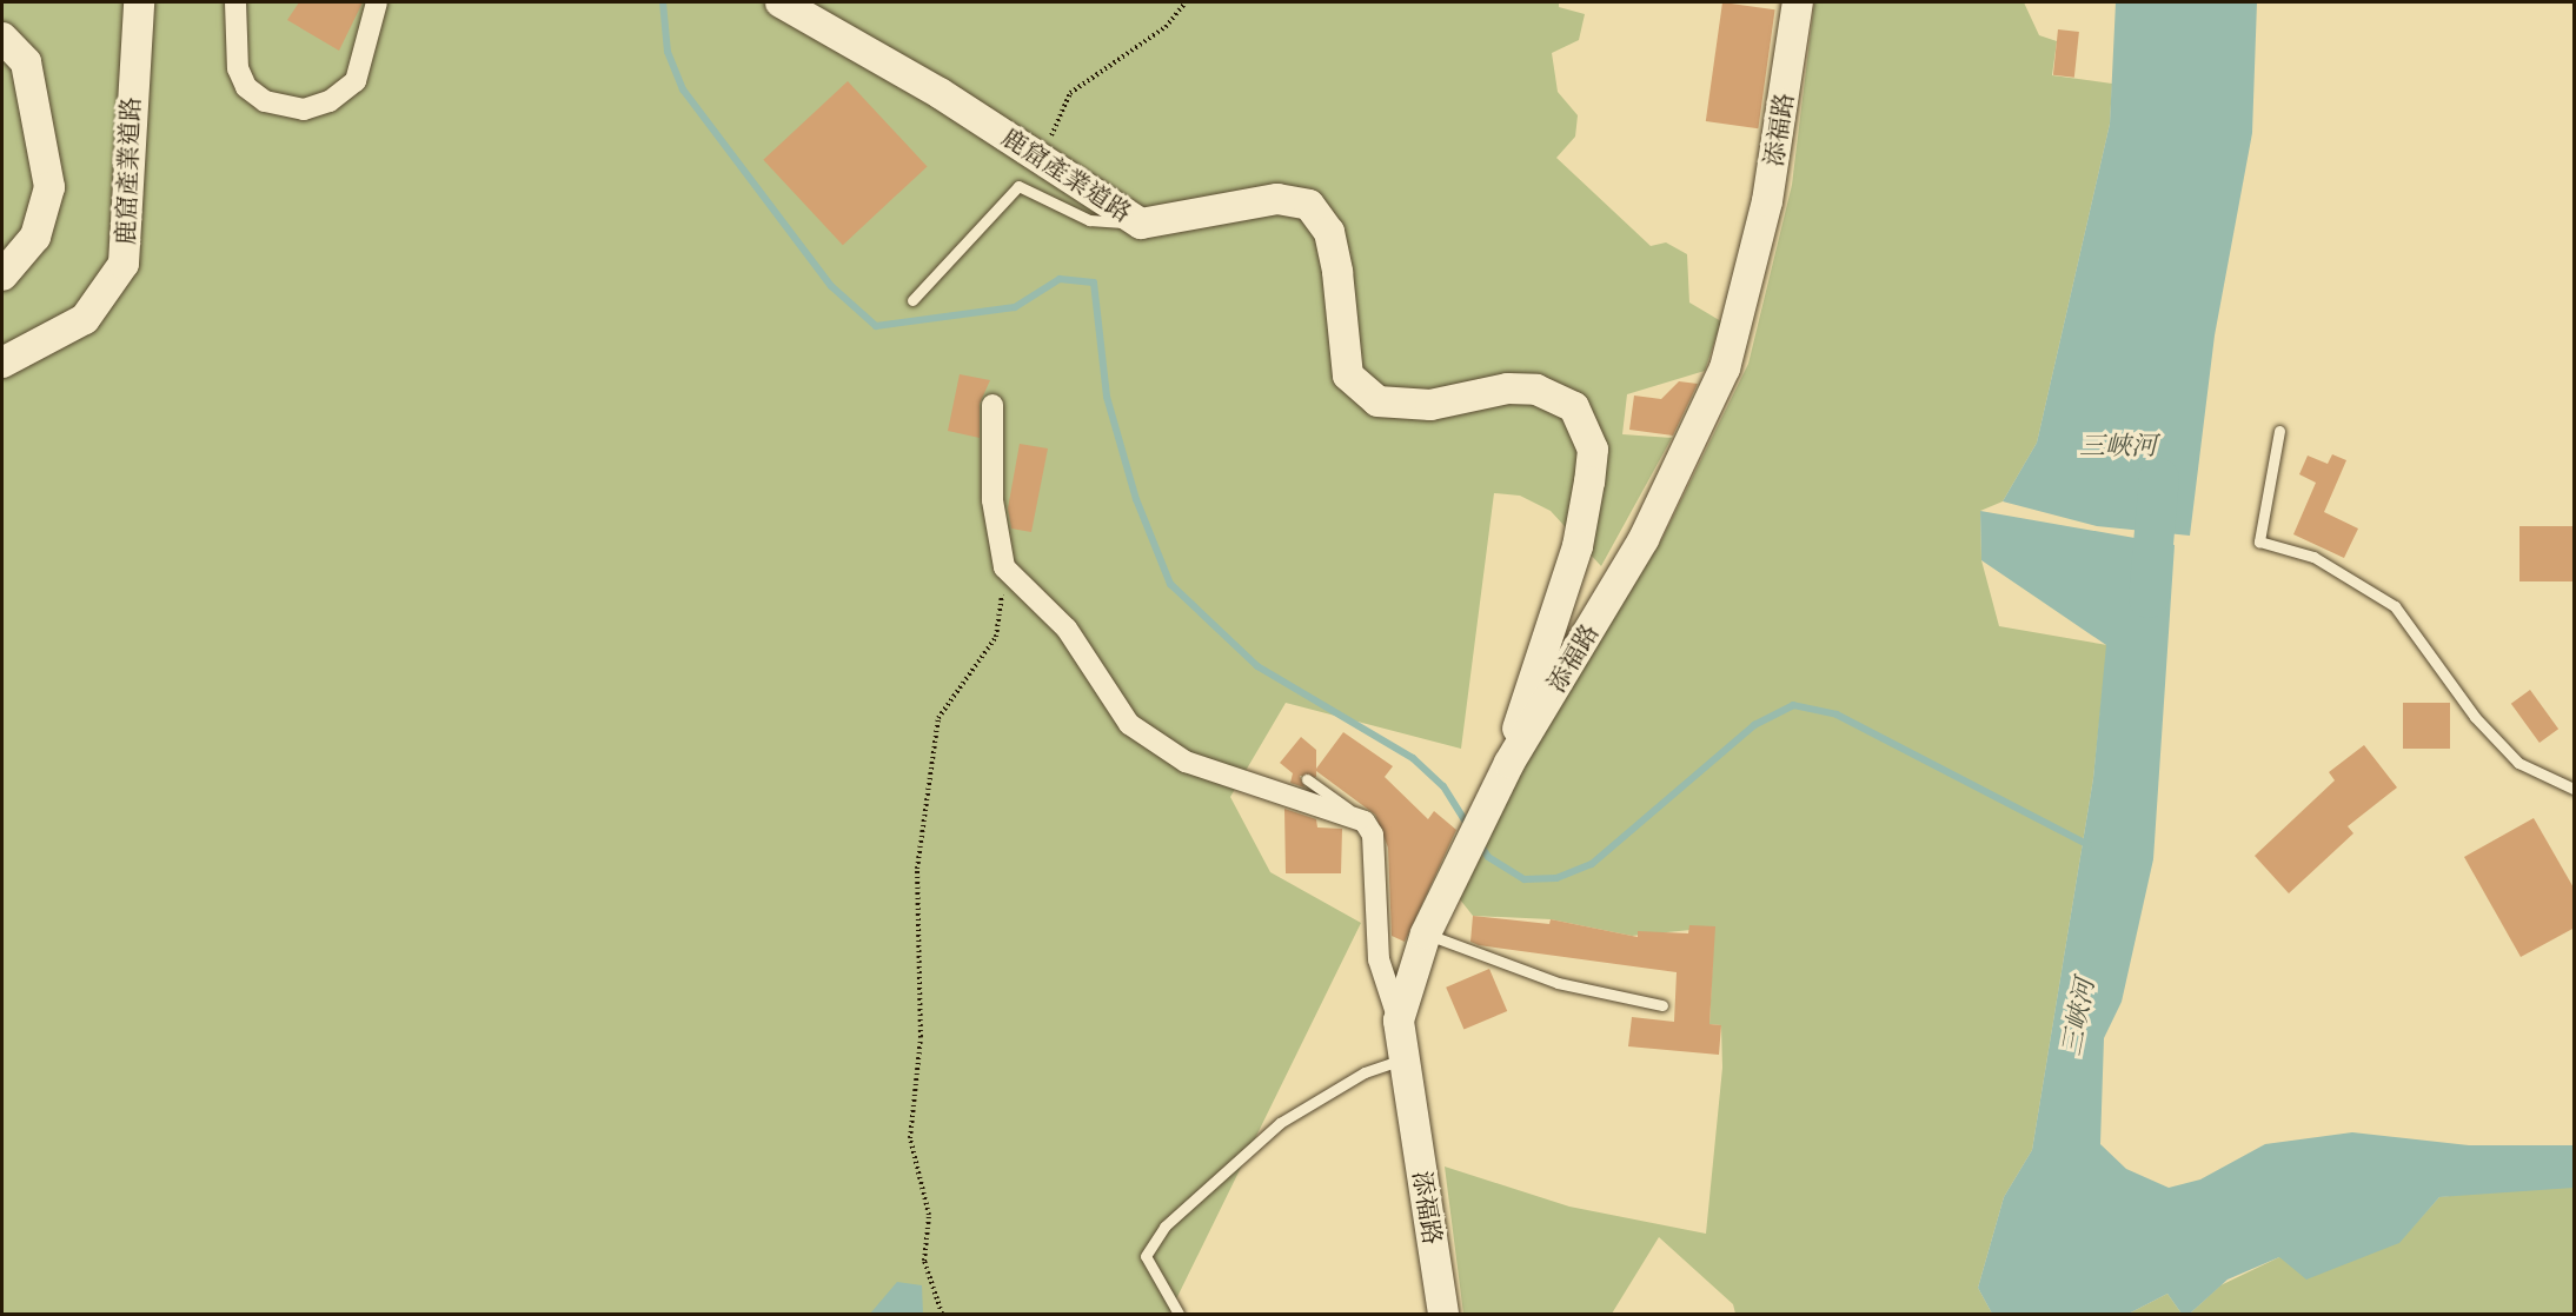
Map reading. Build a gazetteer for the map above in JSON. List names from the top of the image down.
{
  "streets": {
    "street": ["添福路", "鹿窟產業道路"]
  },
  "crossings": [
    ["添福路", "鹿窟產業道路"]
  ],
  "water": ["三峽河"]
}
